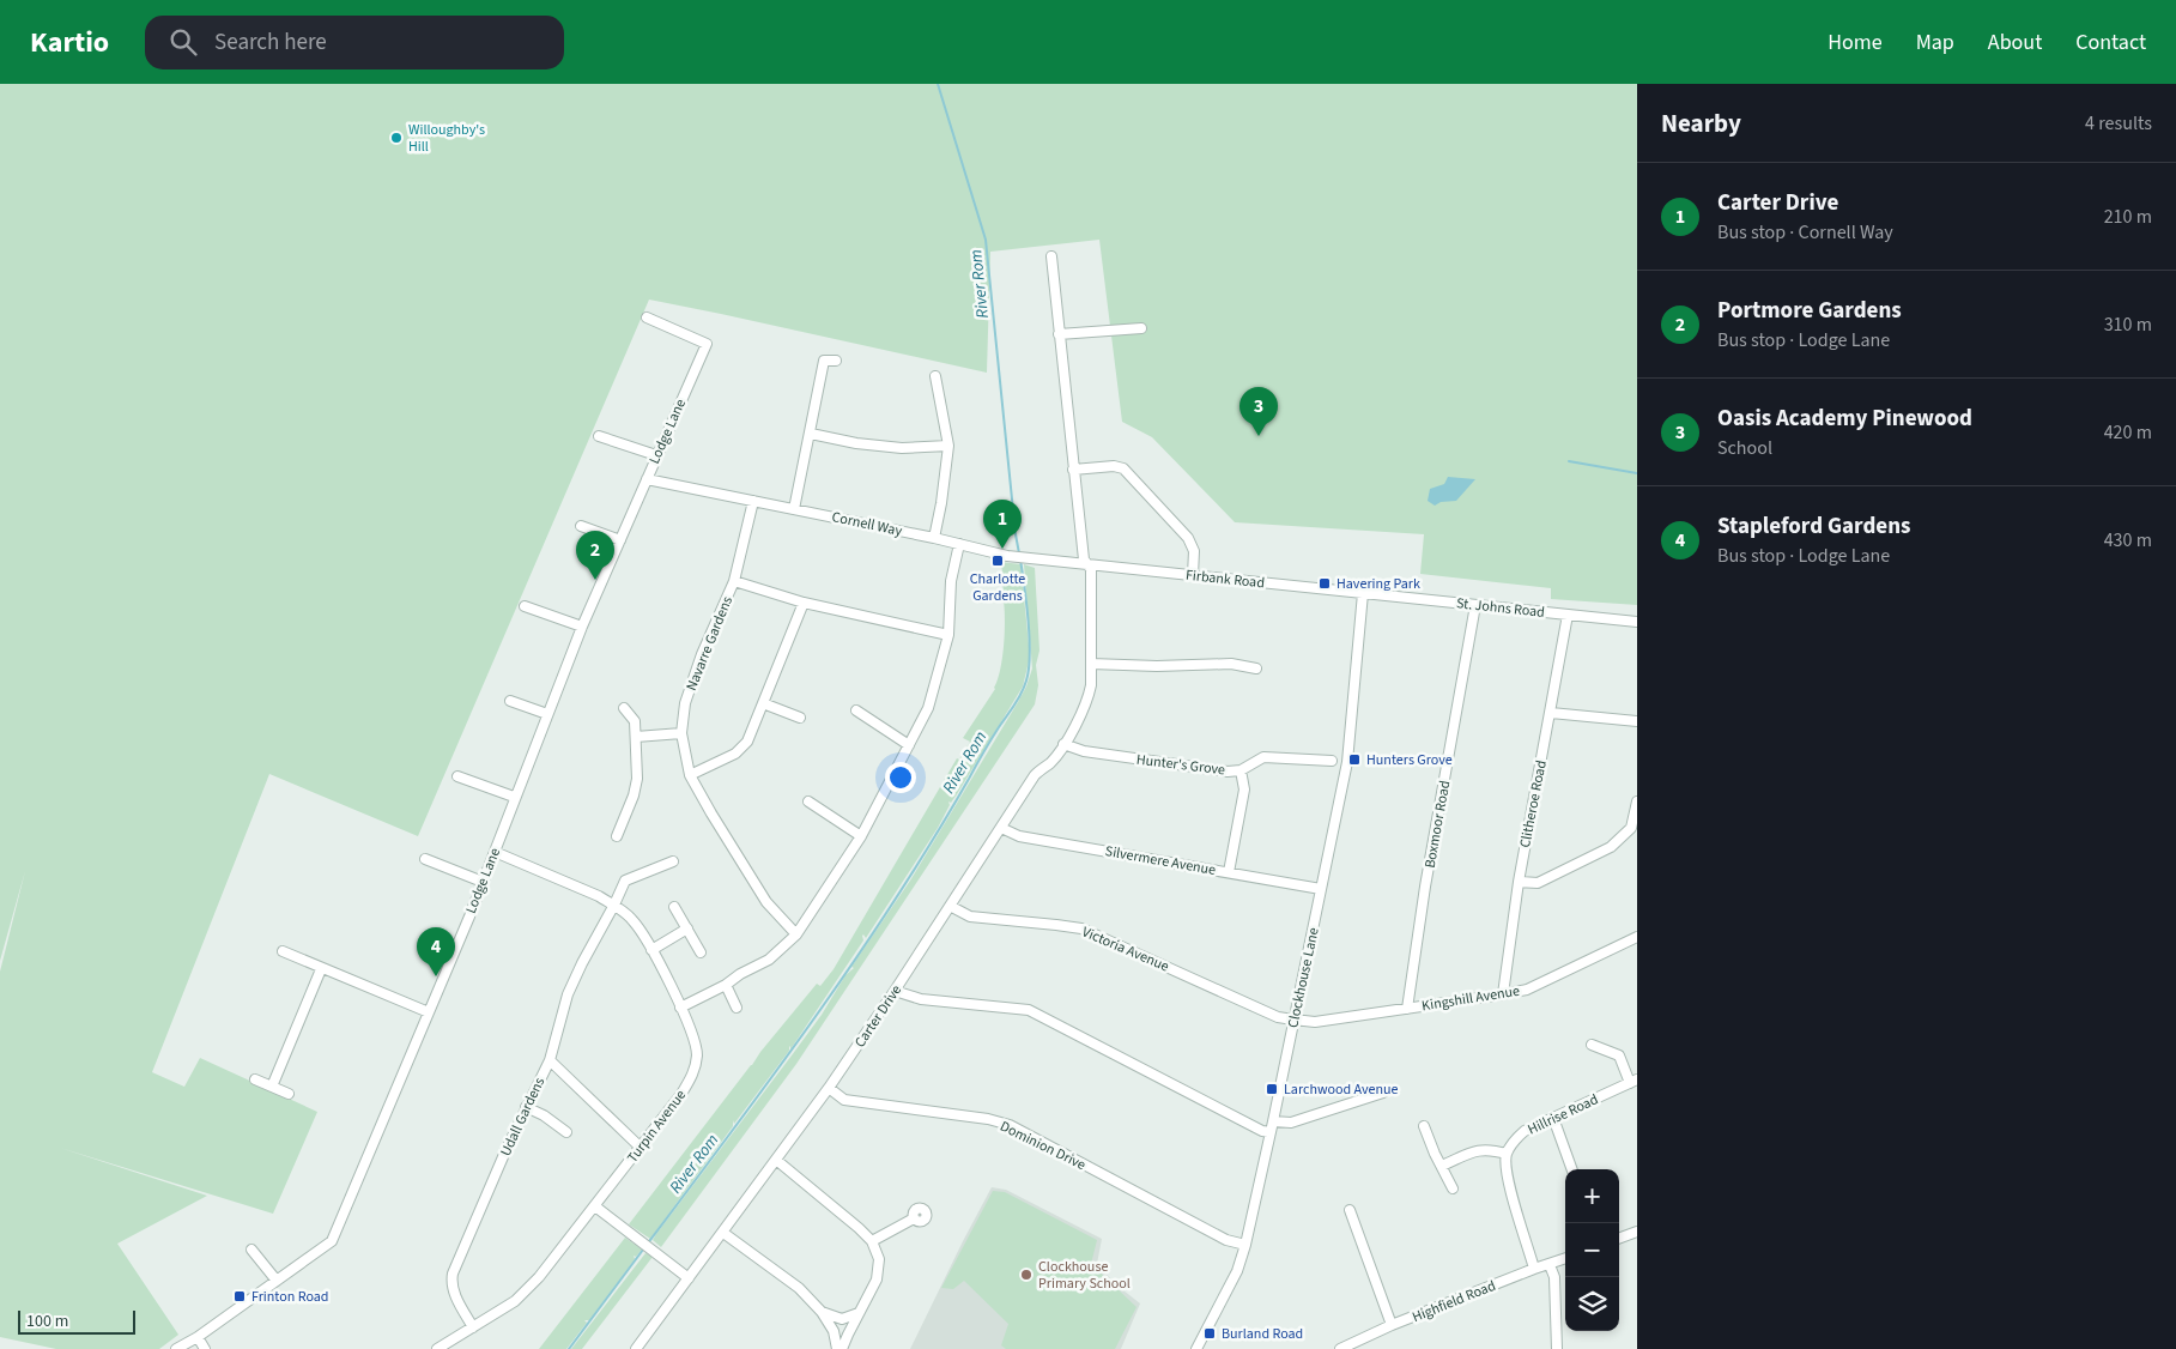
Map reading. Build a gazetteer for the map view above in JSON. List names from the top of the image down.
{
  "streets": {
    "street": [
      "Lodge Lane",
      "Cornell Way",
      "Firbank Road",
      "St. Johns Road",
      "Navarre Gardens",
      "Hunter's Grove",
      "Clitheroe Road",
      "Boxmoor Road",
      "Silvermere Avenue",
      "Victoria Avenue",
      "Clockhouse Lane",
      "Kingshill Avenue",
      "Carter Drive",
      "Hillrise Road",
      "Udall Gardens",
      "Turpin Avenue",
      "Dominion Drive",
      "Highfield Road"
    ]
  },
  "crossings": [
    ["Lodge Lane", "Cornell Way"],
    ["Lodge Lane", "Turpin Avenue"],
    ["Cornell Way", "Firbank Road"],
    ["Cornell Way", "Navarre Gardens"],
    ["Cornell Way", "Carter Drive"],
    ["Firbank Road", "St. Johns Road"],
    ["Firbank Road", "Clockhouse Lane"],
    ["Firbank Road", "Carter Drive"],
    ["St. Johns Road", "Clitheroe Road"],
    ["St. Johns Road", "Boxmoor Road"],
    ["St. Johns Road", "Clockhouse Lane"],
    ["Hunter's Grove", "Carter Drive"],
    ["Clitheroe Road", "Kingshill Avenue"],
    ["Boxmoor Road", "Kingshill Avenue"],
    ["Silvermere Avenue", "Clockhouse Lane"],
    ["Silvermere Avenue", "Carter Drive"],
    ["Victoria Avenue", "Clockhouse Lane"],
    ["Victoria Avenue", "Kingshill Avenue"],
    ["Victoria Avenue", "Carter Drive"],
    ["Clockhouse Lane", "Kingshill Avenue"],
    ["Clockhouse Lane", "Dominion Drive"],
    ["Carter Drive", "Dominion Drive"],
    ["Udall Gardens", "Turpin Avenue"]
  ],
  "water": ["River Rom"],
  "places": {
    "other": ["Willoughby's Hill", "Clockhouse Primary School"],
    "transit": [
      "Charlotte Gardens",
      "Havering Park",
      "Hunters Grove",
      "Larchwood Avenue",
      "Frinton Road",
      "Burland Road"
    ]
  },
  "scale_bar": "100 m",
  "page": {
    "header": "Kartio",
    "search": "Search here",
    "nav": [
      "Home",
      "Map",
      "About",
      "Contact"
    ],
    "heading": ["Nearby", "4 results"],
    "list": [
      {
        "mark": "1",
        "name": "Carter Drive",
        "note": "Bus stop · Cornell Way",
        "value": "210 m"
      },
      {
        "mark": "2",
        "name": "Portmore Gardens",
        "note": "Bus stop · Lodge Lane",
        "value": "310 m"
      },
      {
        "mark": "3",
        "name": "Oasis Academy Pinewood",
        "note": "School",
        "value": "420 m"
      },
      {
        "mark": "4",
        "name": "Stapleford Gardens",
        "note": "Bus stop · Lodge Lane",
        "value": "430 m"
      }
    ],
    "pins": [
      "3",
      "1",
      "2",
      "4"
    ],
    "map_buttons": ["+", "−"],
    "scale": "100 m"
  }
}
